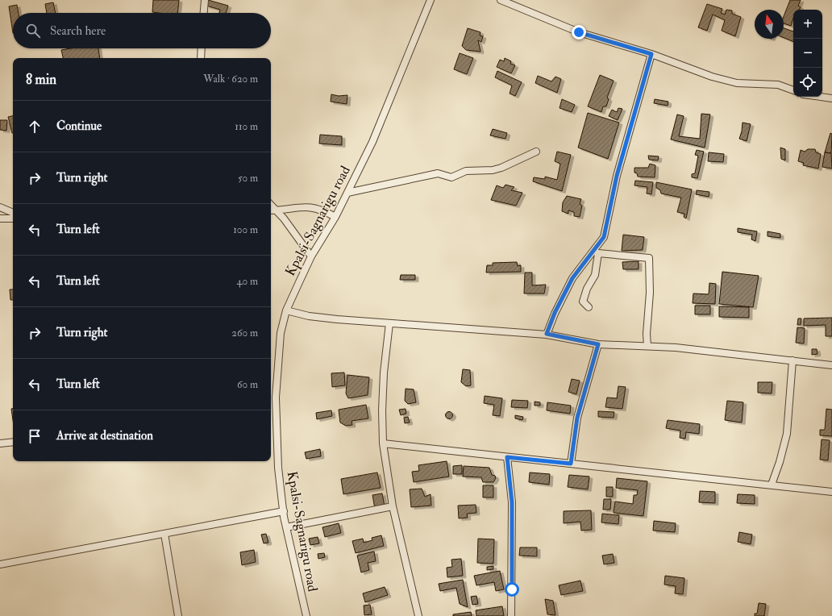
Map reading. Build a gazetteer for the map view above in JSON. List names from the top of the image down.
{
  "streets": {
    "street": ["Kpalsi-Sagnarigu road"]
  },
  "north": "top",
  "page": {
    "map_buttons": ["+", "−"],
    "search": "Search here",
    "heading": ["8 min", "Walk · 620 m"],
    "list": [
      ["Continue", "110 m"],
      ["Turn right", "50 m"],
      ["Turn left", "100 m"],
      ["Turn left", "40 m"],
      ["Turn right", "260 m"],
      ["Turn left", "60 m"],
      "Arrive at destination"
    ]
  }
}
